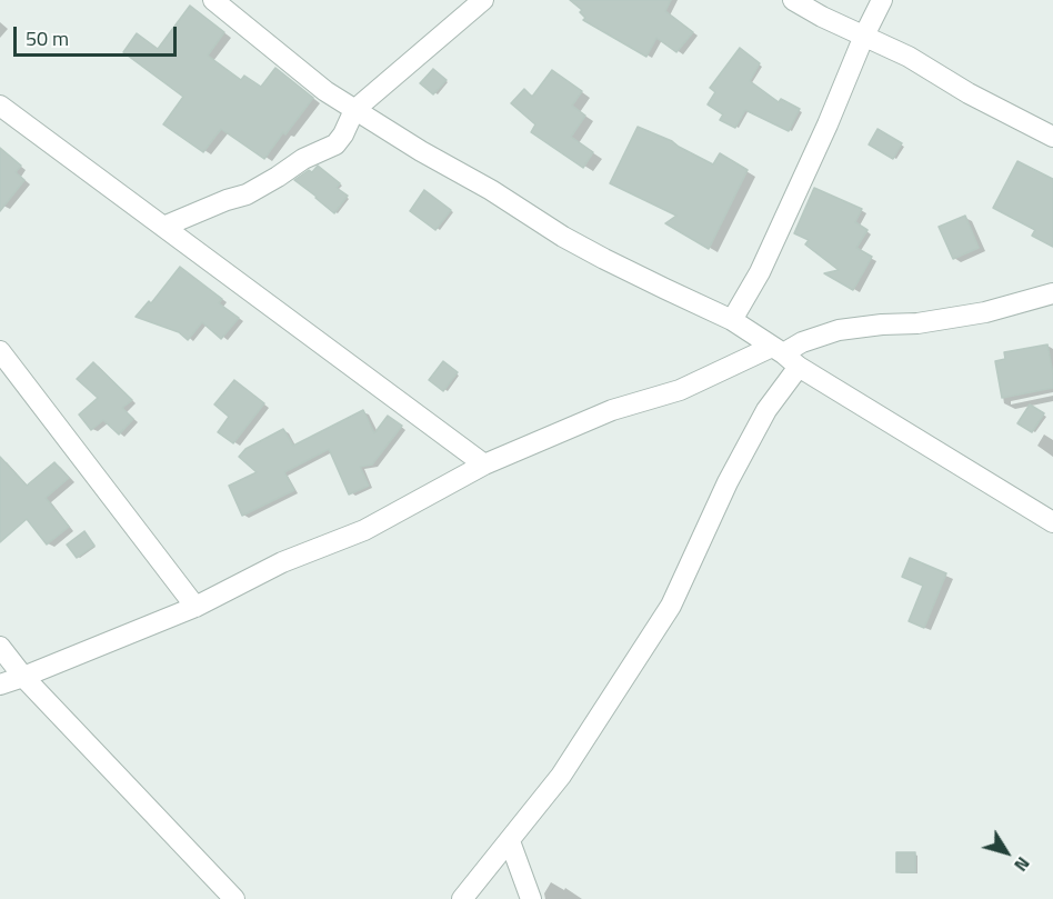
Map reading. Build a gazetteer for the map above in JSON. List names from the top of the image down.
{
  "scale_bar": "50 m",
  "north": "bottom right"
}
